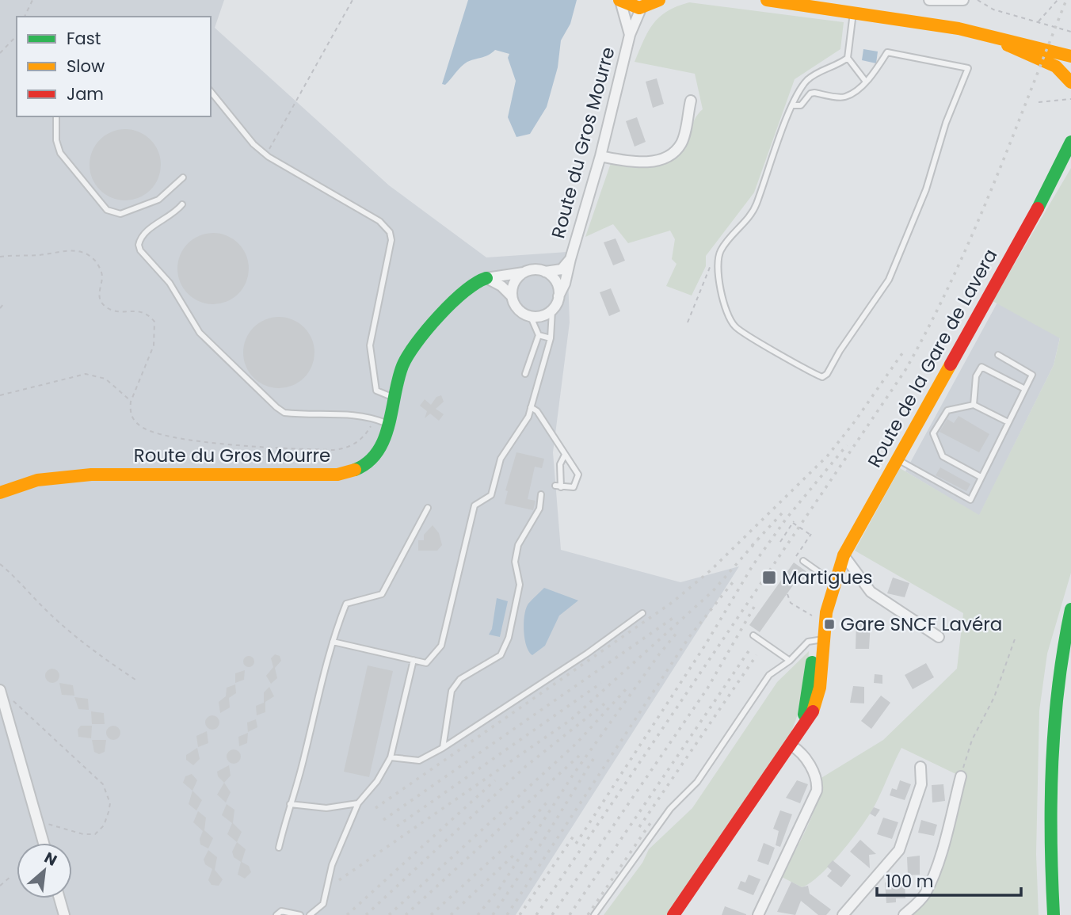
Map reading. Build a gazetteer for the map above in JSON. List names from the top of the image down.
{
  "streets": {
    "street": ["Route du Gros Mourre", "Route de la Gare de Lavera"]
  },
  "places": {
    "transit": ["Martigues", "Gare SNCF Lavéra"]
  },
  "legend": ["Fast", "Slow", "Jam"],
  "scale_bar": "100 m",
  "north": "top right"
}
